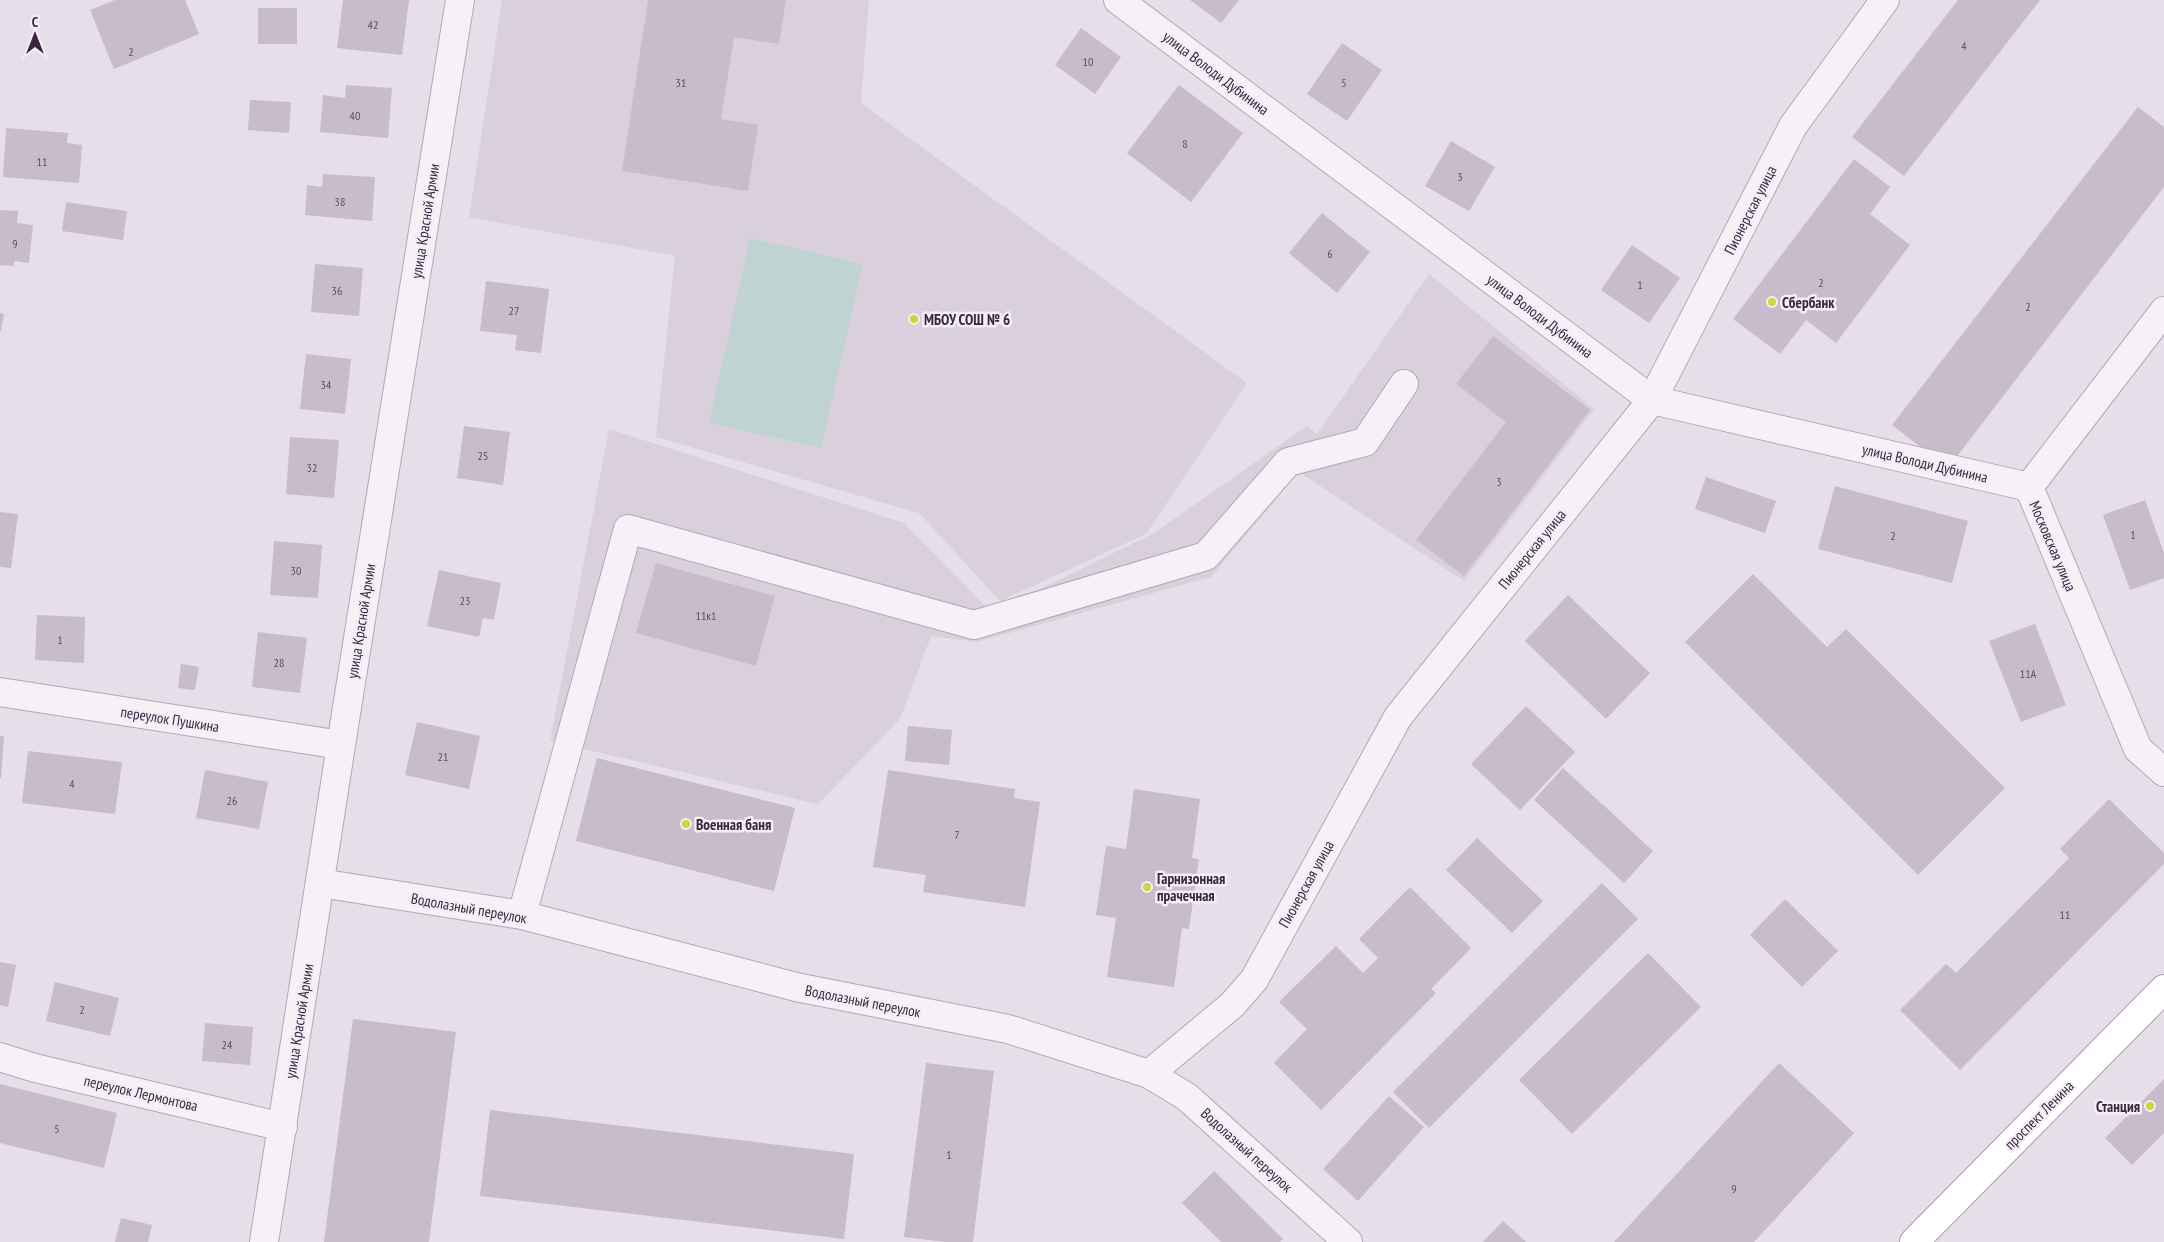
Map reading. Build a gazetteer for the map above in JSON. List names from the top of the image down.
{
  "streets": {
    "main road": ["проспект Ленина"],
    "street": [
      "улица Володи Дубинина",
      "Пионерская улица",
      "улица Красной Армии",
      "Московская улица",
      "переулок Пушкина",
      "Водолазный переулок",
      "переулок Лермонтова"
    ]
  },
  "crossings": [
    ["улица Володи Дубинина", "Пионерская улица"],
    ["улица Володи Дубинина", "Московская улица"],
    ["Пионерская улица", "Водолазный переулок"],
    ["улица Красной Армии", "переулок Пушкина"],
    ["улица Красной Армии", "Водолазный переулок"],
    ["улица Красной Армии", "переулок Лермонтова"]
  ],
  "places": [
    "Сбербанк",
    "МБОУ СОШ № 6",
    "Военная баня",
    "Гарнизонная прачечная",
    "Станция"
  ],
  "house_numbers": [
    "42",
    "4",
    "2",
    "10",
    "31",
    "5",
    "40",
    "8",
    "11",
    "3",
    "38",
    "9",
    "6",
    "2",
    "1",
    "36",
    "2",
    "27",
    "34",
    "25",
    "32",
    "3",
    "1",
    "2",
    "30",
    "23",
    "11к1",
    "1",
    "28",
    "11А",
    "21",
    "4",
    "26",
    "7",
    "11",
    "2",
    "24",
    "5",
    "1",
    "9"
  ],
  "north": "top"
}
